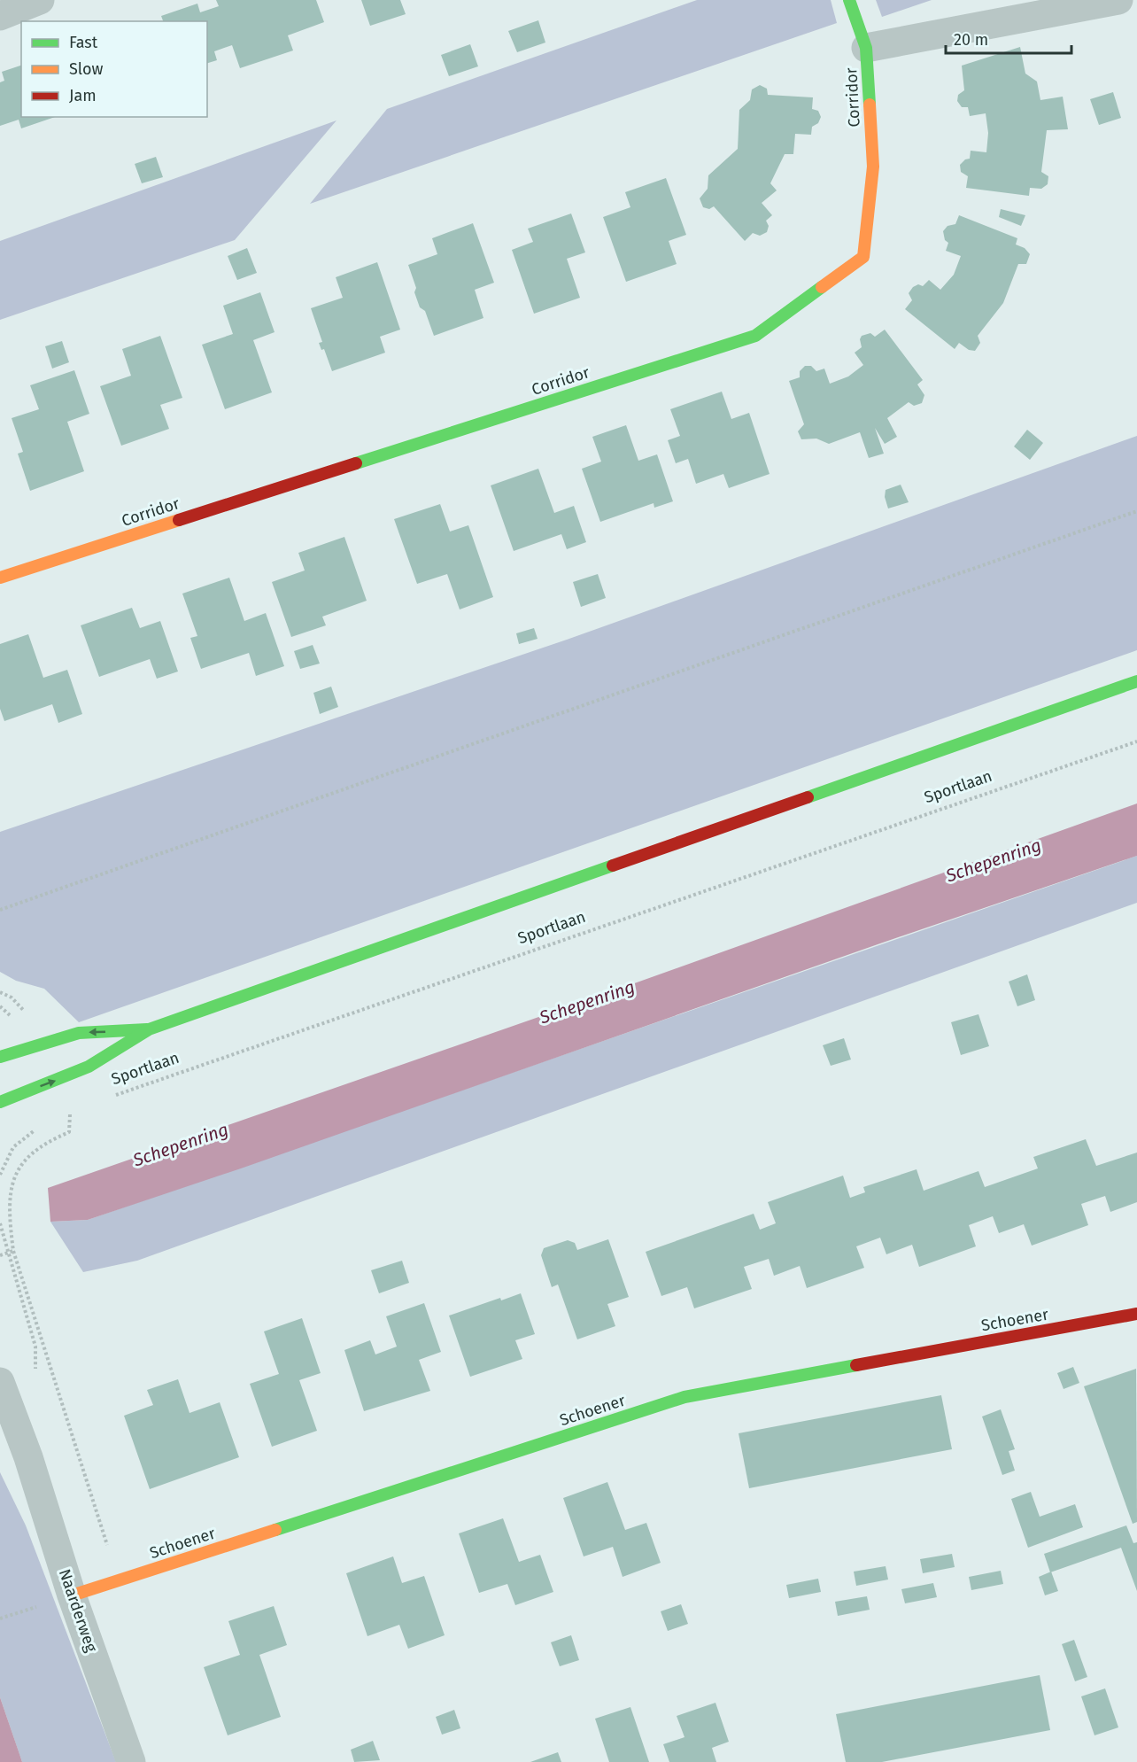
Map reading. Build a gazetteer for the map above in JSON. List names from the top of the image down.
{
  "streets": {
    "street": [
      "Corridor",
      "Sportlaan",
      "Schoener",
      "Naarderweg"
    ]
  },
  "crossings": [
    ["Schoener", "Naarderweg"]
  ],
  "water": ["Schepenring"],
  "legend": ["Fast", "Slow", "Jam"],
  "scale_bar": "20 m"
}
